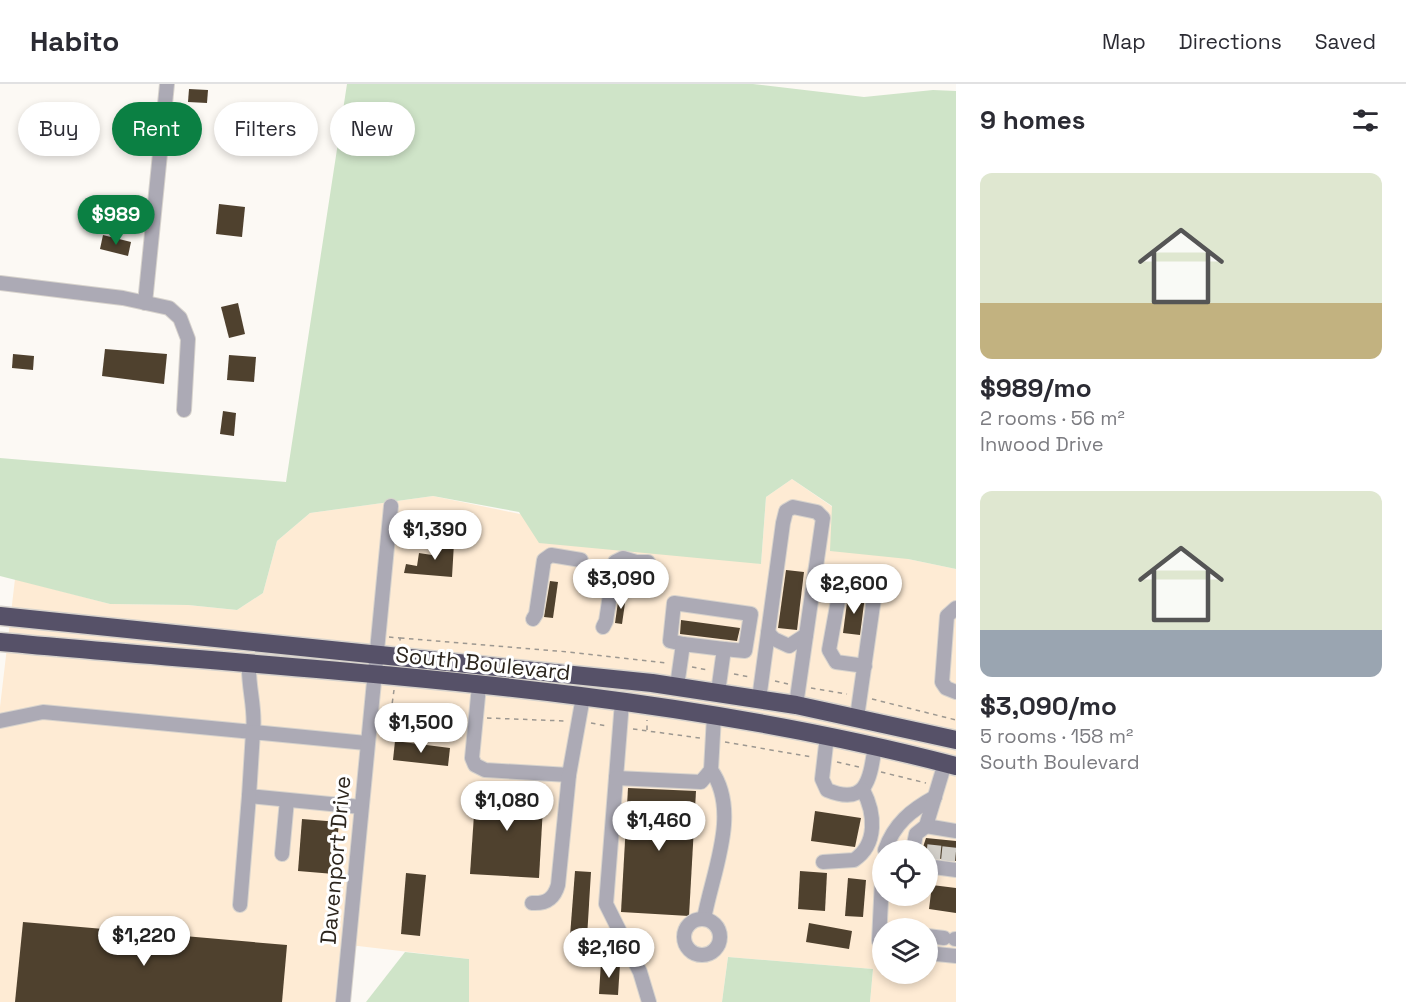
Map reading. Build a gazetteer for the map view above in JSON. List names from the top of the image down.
{
  "streets": {
    "highway": ["South Boulevard"],
    "street": ["Davenport Drive"]
  },
  "crossings": [
    ["South Boulevard", "Davenport Drive"]
  ],
  "page": {
    "header": "Habito",
    "nav": ["Map", "Directions", "Saved"],
    "heading": "9 homes",
    "chip": [
      "Buy",
      "Rent",
      "Filters",
      "New"
    ],
    "list": [
      {
        "name": "$989/mo",
        "note": "2 rooms · 56 m² · Inwood Drive"
      },
      {
        "name": "$3,090/mo",
        "note": "5 rooms · 158 m² · South Boulevard"
      }
    ],
    "price": [
      "$989",
      "$1,390",
      "$3,090",
      "$2,600",
      "$1,500",
      "$1,080",
      "$1,460",
      "$1,220",
      "$2,160"
    ]
  }
}
